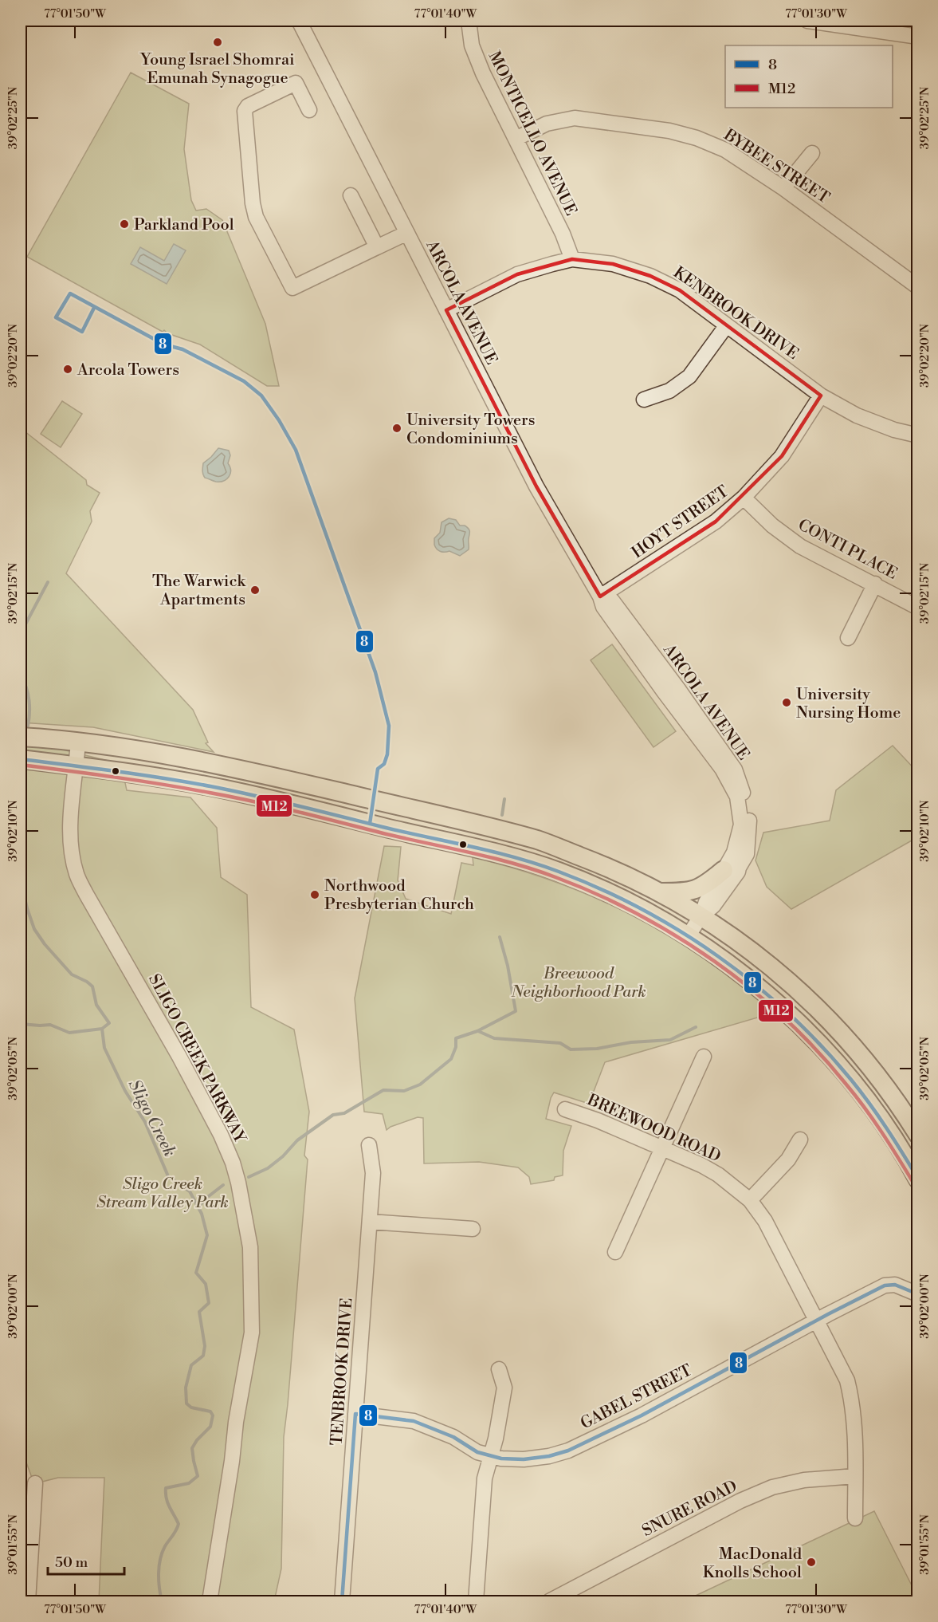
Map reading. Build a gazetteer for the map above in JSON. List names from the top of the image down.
{
  "streets": {
    "street": [
      "MONTICELLO AVENUE",
      "BYBEE STREET",
      "ARCOLA AVENUE",
      "KENBROOK DRIVE",
      "HOYT STREET",
      "CONTI PLACE",
      "SLIGO CREEK PARKWAY",
      "BREEWOOD ROAD",
      "TENBROOK DRIVE",
      "GABEL STREET",
      "SNURE ROAD"
    ]
  },
  "crossings": [
    ["MONTICELLO AVENUE", "BYBEE STREET"],
    ["MONTICELLO AVENUE", "KENBROOK DRIVE"],
    ["ARCOLA AVENUE", "KENBROOK DRIVE"],
    ["ARCOLA AVENUE", "HOYT STREET"],
    ["KENBROOK DRIVE", "HOYT STREET"],
    ["HOYT STREET", "CONTI PLACE"],
    ["BREEWOOD ROAD", "GABEL STREET"],
    ["BREEWOOD ROAD", "SNURE ROAD"],
    ["TENBROOK DRIVE", "GABEL STREET"]
  ],
  "water": ["Sligo Creek"],
  "parks": ["Breewood Neighborhood Park", "Sligo Creek Stream Valley Park"],
  "places": [
    "Young Israel Shomrai Emunah Synagogue",
    "Parkland Pool",
    "Arcola Towers",
    "University Towers Condominiums",
    "The Warwick Apartments",
    "University Nursing Home",
    "Northwood Presbyterian Church",
    "MacDonald Knolls School"
  ],
  "lines": ["transit line 8", "transit line M12"],
  "legend": ["8", "M12"],
  "scale_bar": "50 m",
  "coordinates": [
    "77°01'50\"W",
    "77°01'40\"W",
    "77°01'30\"W",
    "39°02'25\"N",
    "39°02'20\"N",
    "39°02'15\"N",
    "39°02'10\"N",
    "39°02'05\"N",
    "39°02'00\"N",
    "39°01'55\"N"
  ]
}
